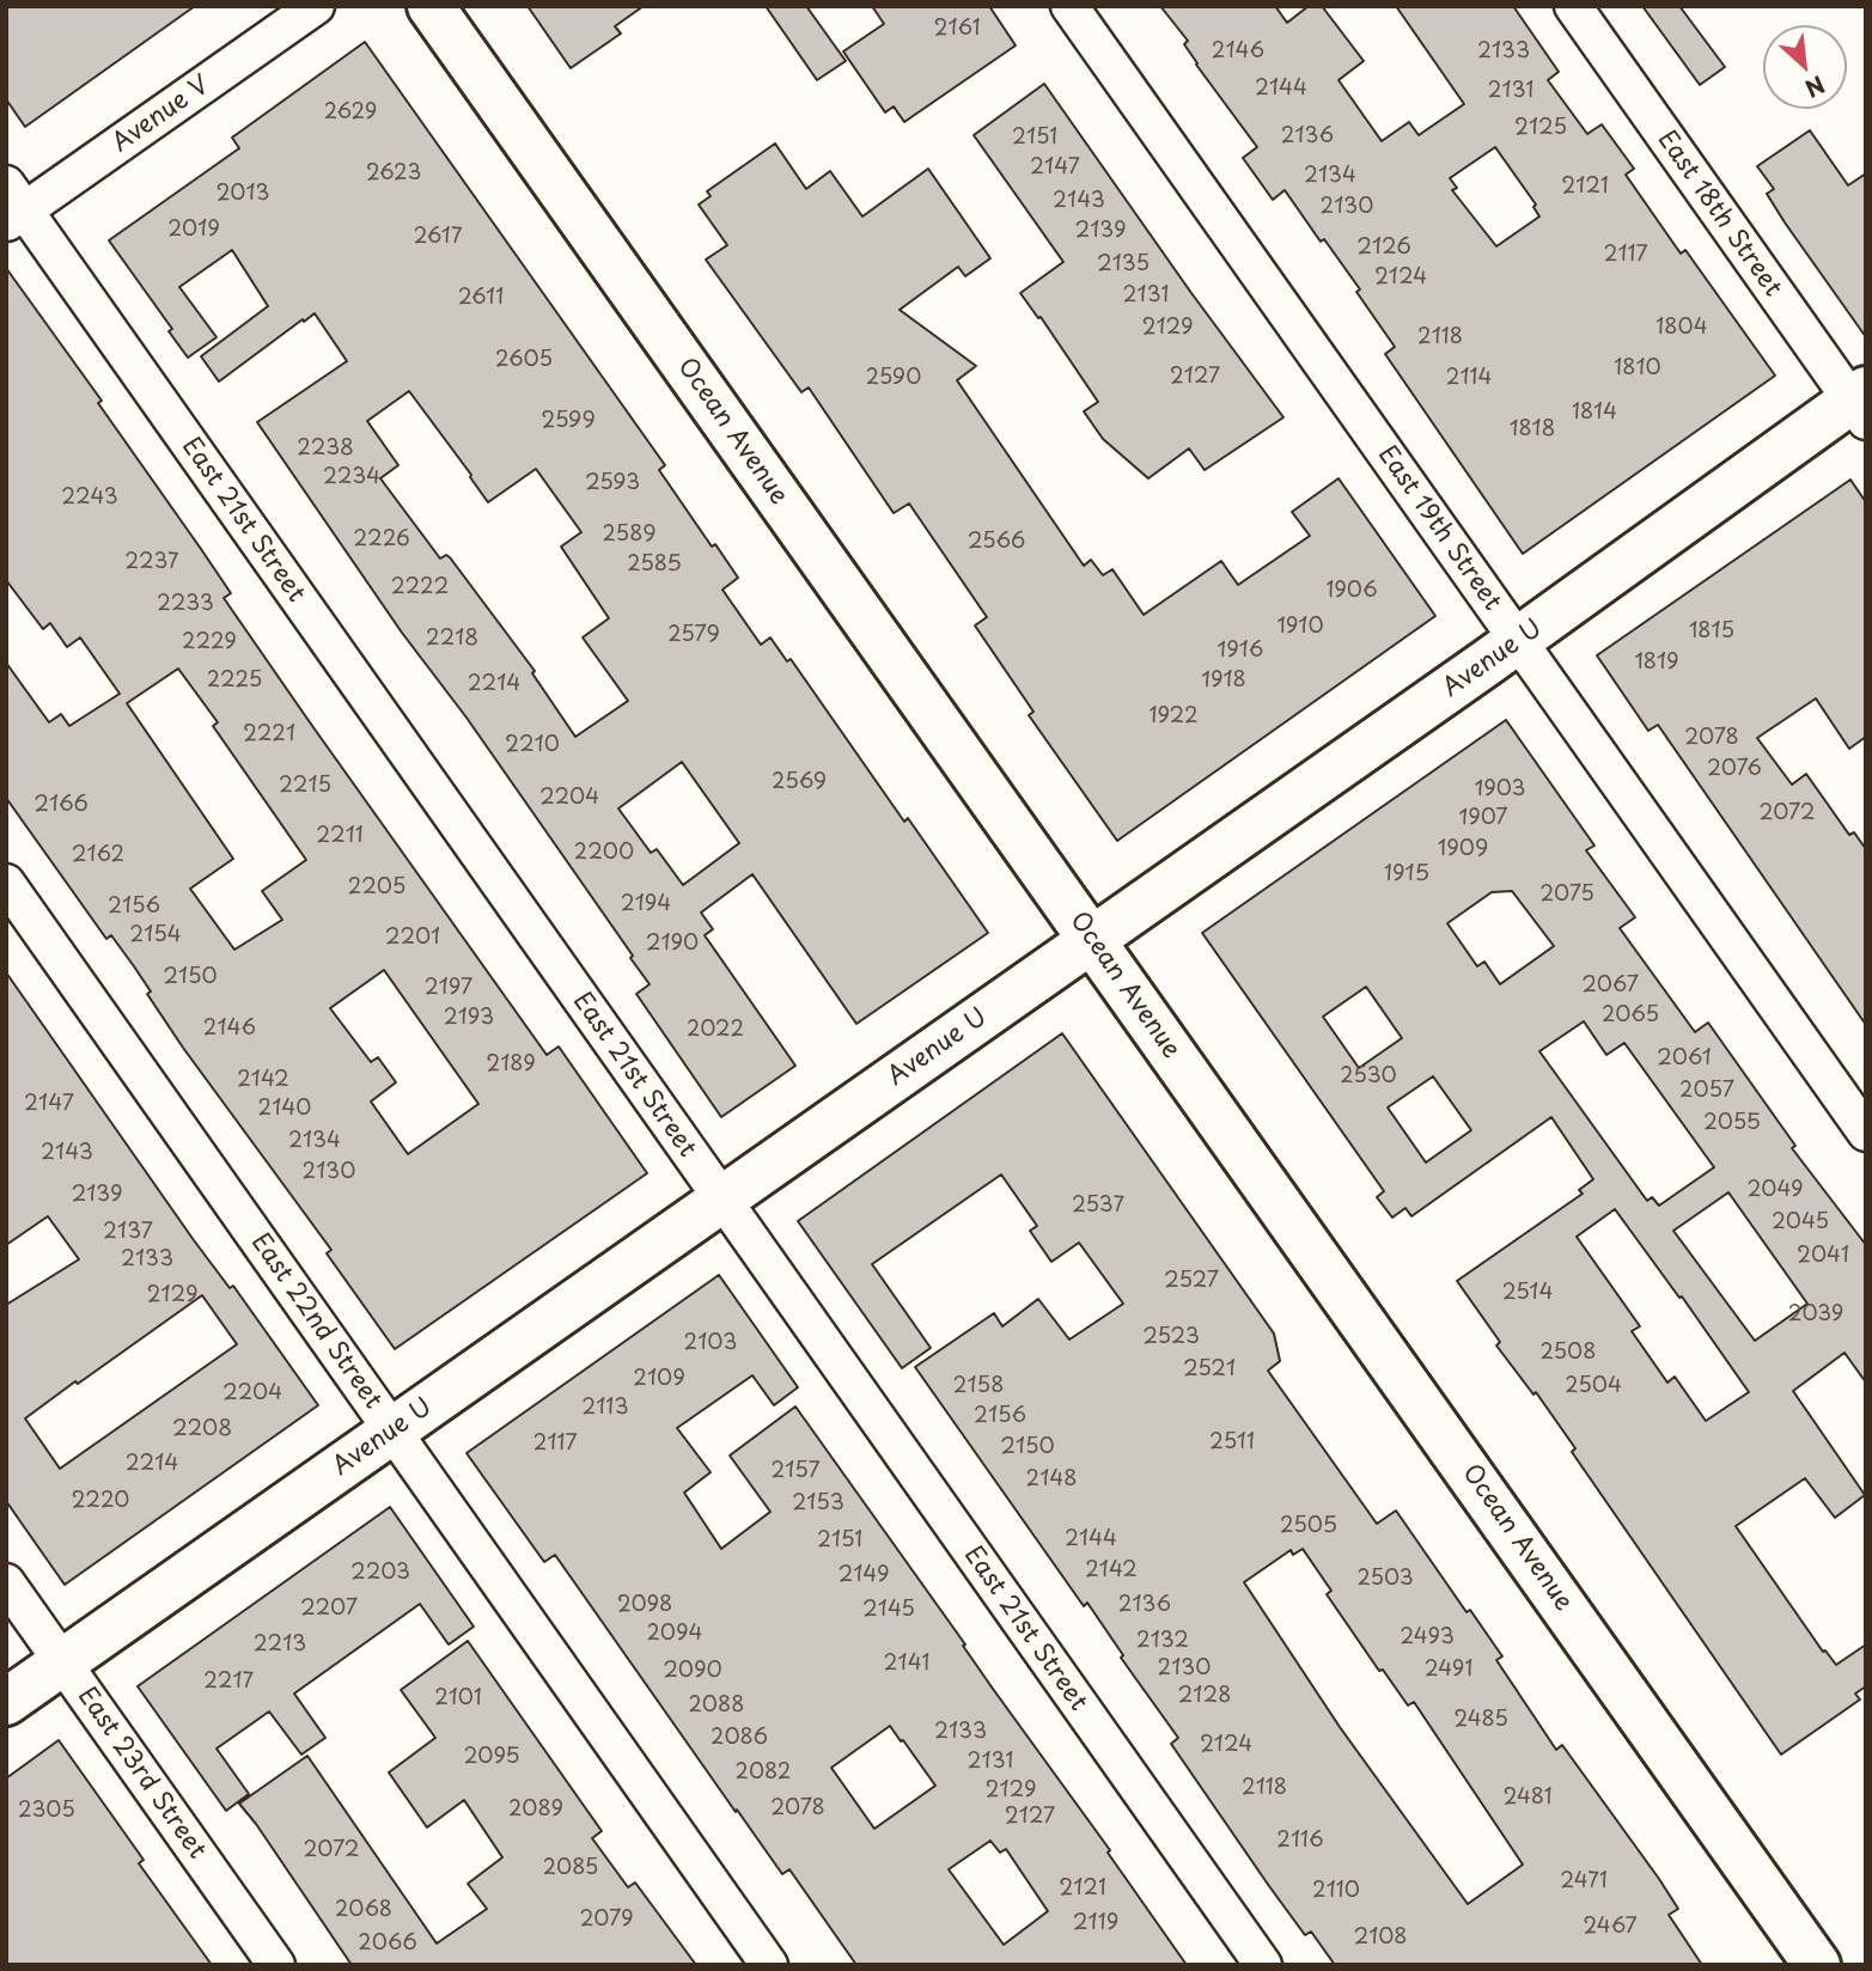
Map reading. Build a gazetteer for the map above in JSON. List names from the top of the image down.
{
  "streets": {
    "main road": ["Ocean Avenue", "Avenue U"],
    "street": [
      "Avenue V",
      "East 18th Street",
      "East 21st Street",
      "East 19th Street",
      "East 22nd Street",
      "East 23rd Street"
    ]
  },
  "crossings": [
    ["Avenue V", "East 21st Street"],
    ["East 18th Street", "Avenue U"],
    ["Ocean Avenue", "Avenue U"],
    ["East 21st Street", "Avenue U"],
    ["East 19th Street", "Avenue U"],
    ["Avenue U", "East 22nd Street"],
    ["Avenue U", "East 23rd Street"]
  ],
  "house_numbers": [
    "2161",
    "2146",
    "2133",
    "2144",
    "2131",
    "2629",
    "2125",
    "2136",
    "2151",
    "2147",
    "2623",
    "2134",
    "2121",
    "2013",
    "2143",
    "2130",
    "2019",
    "2139",
    "2617",
    "2126",
    "2117",
    "2135",
    "2124",
    "2131",
    "2611",
    "2129",
    "1804",
    "2118",
    "2605",
    "1810",
    "2127",
    "2590",
    "2114",
    "1814",
    "2599",
    "1818",
    "2238",
    "2234",
    "2593",
    "2243",
    "2589",
    "2226",
    "2566",
    "2237",
    "2585",
    "2222",
    "1906",
    "2233",
    "1910",
    "1815",
    "2579",
    "2218",
    "2229",
    "1916",
    "1819",
    "2225",
    "1918",
    "2214",
    "1922",
    "2221",
    "2078",
    "2210",
    "2076",
    "2569",
    "2215",
    "1903",
    "2204",
    "2166",
    "2072",
    "1907",
    "2211",
    "1909",
    "2200",
    "2162",
    "1915",
    "2205",
    "2075",
    "2194",
    "2156",
    "2154",
    "2201",
    "2190",
    "2150",
    "2067",
    "2197",
    "2065",
    "2193",
    "2146",
    "2022",
    "2061",
    "2189",
    "2530",
    "2142",
    "2057",
    "2147",
    "2140",
    "2055",
    "2134",
    "2143",
    "2130",
    "2049",
    "2139",
    "2537",
    "2045",
    "2137",
    "2041",
    "2133",
    "2527",
    "2514",
    "2129",
    "2039",
    "2523",
    "2103",
    "2508",
    "2521",
    "2109",
    "2158",
    "2504",
    "2204",
    "2113",
    "2156",
    "2208",
    "2511",
    "2117",
    "2150",
    "2214",
    "2157",
    "2148",
    "2220",
    "2153",
    "2505",
    "2144",
    "2151",
    "2142",
    "2203",
    "2149",
    "2503",
    "2098",
    "2136",
    "2207",
    "2145",
    "2094",
    "2493",
    "2132",
    "2213",
    "2141",
    "2130",
    "2491",
    "2090",
    "2217",
    "2128",
    "2101",
    "2088",
    "2485",
    "2133",
    "2086",
    "2124",
    "2095",
    "2131",
    "2082",
    "2118",
    "2129",
    "2481",
    "2078",
    "2089",
    "2305",
    "2127",
    "2116",
    "2072",
    "2085",
    "2471",
    "2121",
    "2110",
    "2068",
    "2079",
    "2119",
    "2467",
    "2108",
    "2066"
  ],
  "north": "bottom right"
}
